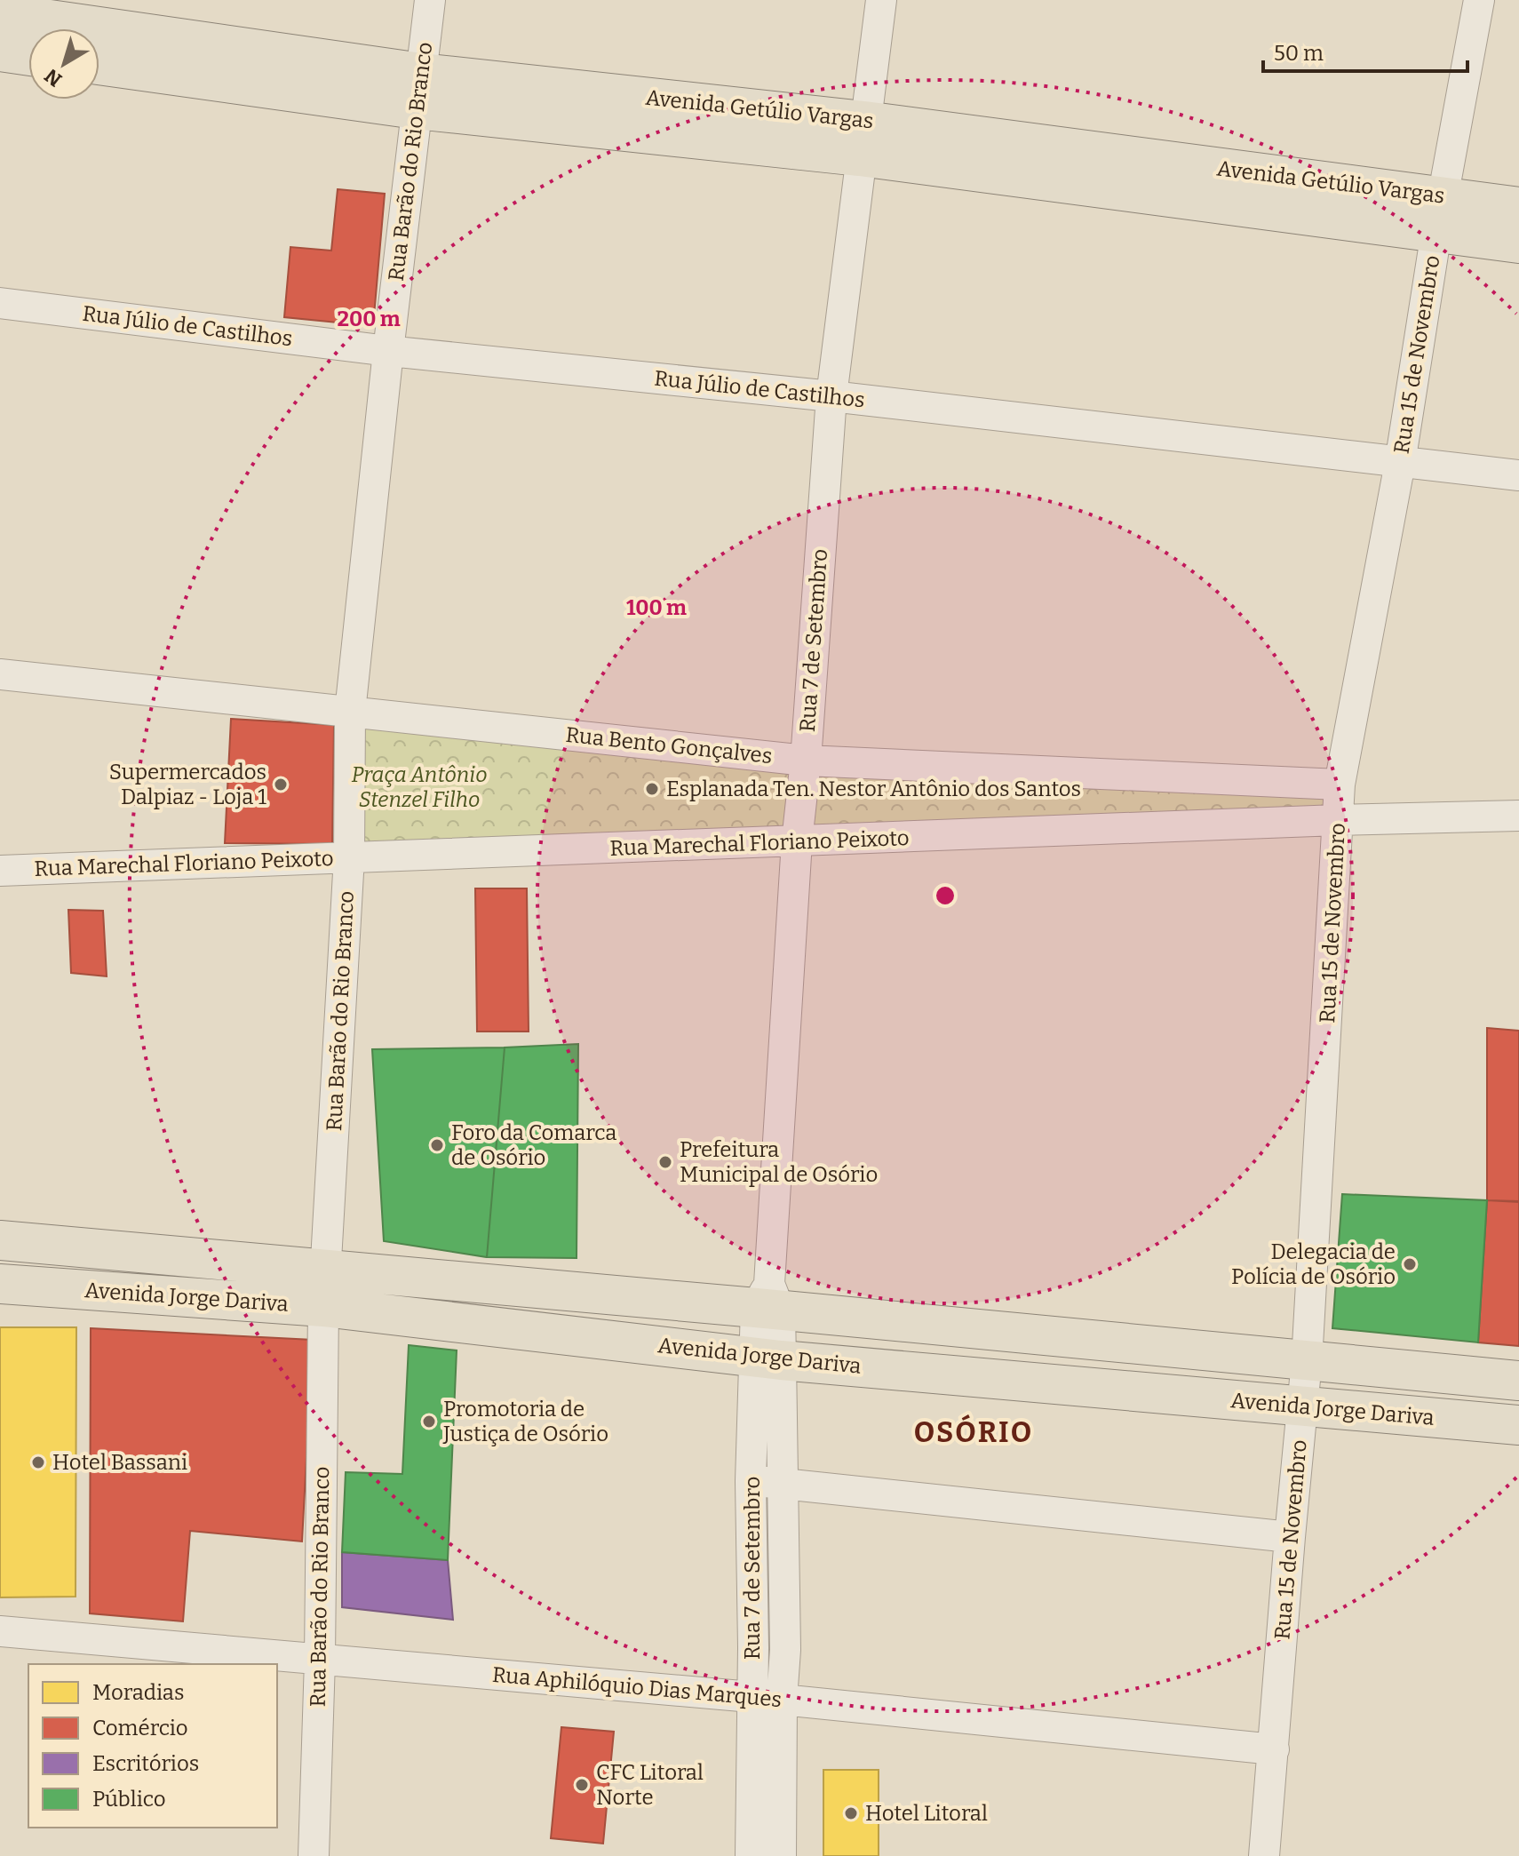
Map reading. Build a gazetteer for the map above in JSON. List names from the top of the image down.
{
  "streets": {
    "main road": ["Avenida Getúlio Vargas", "Avenida Jorge Dariva"],
    "street": [
      "Rua Barão do Rio Branco",
      "Rua Júlio de Castilhos",
      "Rua 15 de Novembro",
      "Rua 7 de Setembro",
      "Rua Bento Gonçalves",
      "Rua Marechal Floriano Peixoto",
      "Rua Aphilóquio Dias Marques"
    ]
  },
  "crossings": [
    ["Avenida Getúlio Vargas", "Rua Barão do Rio Branco"],
    ["Avenida Getúlio Vargas", "Rua 15 de Novembro"],
    ["Avenida Getúlio Vargas", "Rua 7 de Setembro"],
    ["Rua Barão do Rio Branco", "Rua Júlio de Castilhos"],
    ["Rua Barão do Rio Branco", "Rua Bento Gonçalves"],
    ["Rua Barão do Rio Branco", "Rua Marechal Floriano Peixoto"],
    ["Rua Barão do Rio Branco", "Avenida Jorge Dariva"],
    ["Rua Barão do Rio Branco", "Rua Aphilóquio Dias Marques"],
    ["Rua Júlio de Castilhos", "Rua 15 de Novembro"],
    ["Rua Júlio de Castilhos", "Rua 7 de Setembro"],
    ["Rua 15 de Novembro", "Rua Bento Gonçalves"],
    ["Rua 15 de Novembro", "Rua Marechal Floriano Peixoto"],
    ["Rua 15 de Novembro", "Avenida Jorge Dariva"],
    ["Rua 15 de Novembro", "Rua Aphilóquio Dias Marques"],
    ["Rua 7 de Setembro", "Rua Bento Gonçalves"],
    ["Rua 7 de Setembro", "Rua Marechal Floriano Peixoto"],
    ["Rua 7 de Setembro", "Avenida Jorge Dariva"],
    ["Rua 7 de Setembro", "Rua Aphilóquio Dias Marques"]
  ],
  "districts": ["OSÓRIO"],
  "parks": ["Praça Antônio Stenzel Filho"],
  "places": [
    "Supermercados Dalpiaz - Loja 1",
    "Esplanada Ten. Nestor Antônio dos Santos",
    "Foro da Comarca de Osório",
    "Prefeitura Municipal de Osório",
    "Delegacia de Polícia de Osório",
    "Promotoria de Justiça de Osório",
    "Hotel Bassani",
    "CFC Litoral Norte",
    "Hotel Litoral"
  ],
  "legend": [
    "Moradias",
    "Comércio",
    "Escritórios",
    "Público"
  ],
  "scale_bar": "50 m",
  "north": "bottom left",
  "rings": ["200 m", "100 m"]
}
